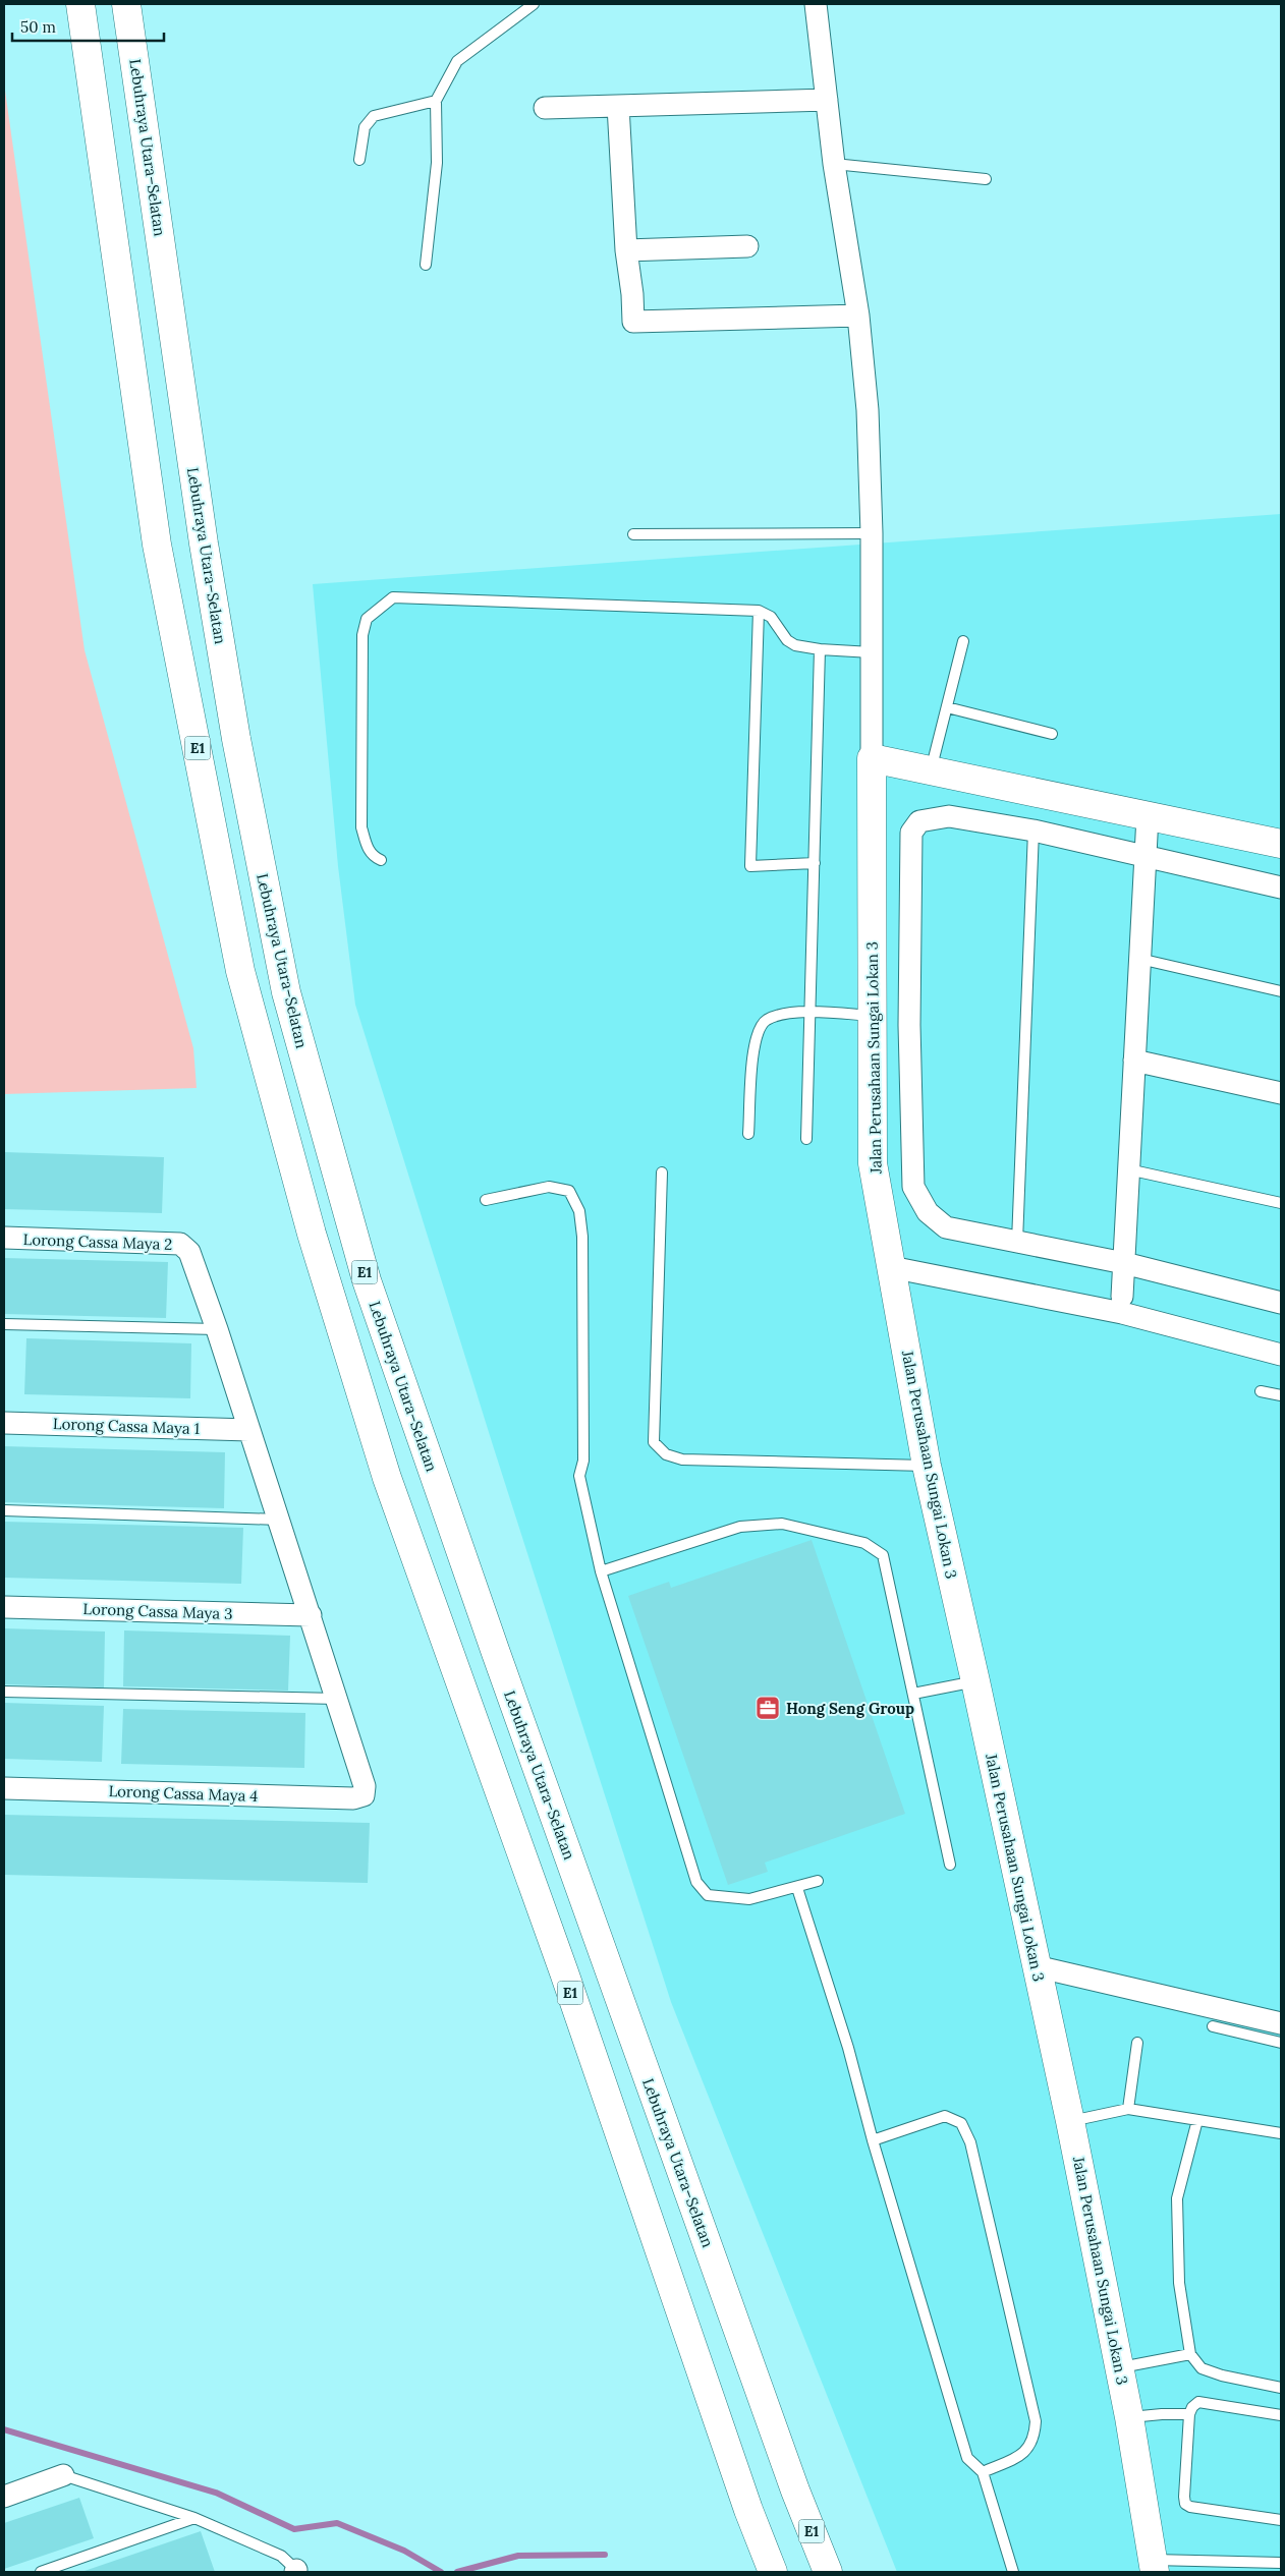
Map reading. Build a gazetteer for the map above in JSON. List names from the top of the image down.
{
  "streets": {
    "main road": ["Lebuhraya Utara–Selatan", "E1", "Jalan Perusahaan Sungai Lokan 3"],
    "street": [
      "Lorong Cassa Maya 2",
      "Lorong Cassa Maya 1",
      "Lorong Cassa Maya 3",
      "Lorong Cassa Maya 4"
    ]
  },
  "places": {
    "office": ["Hong Seng Group"]
  },
  "scale_bar": "50 m"
}
